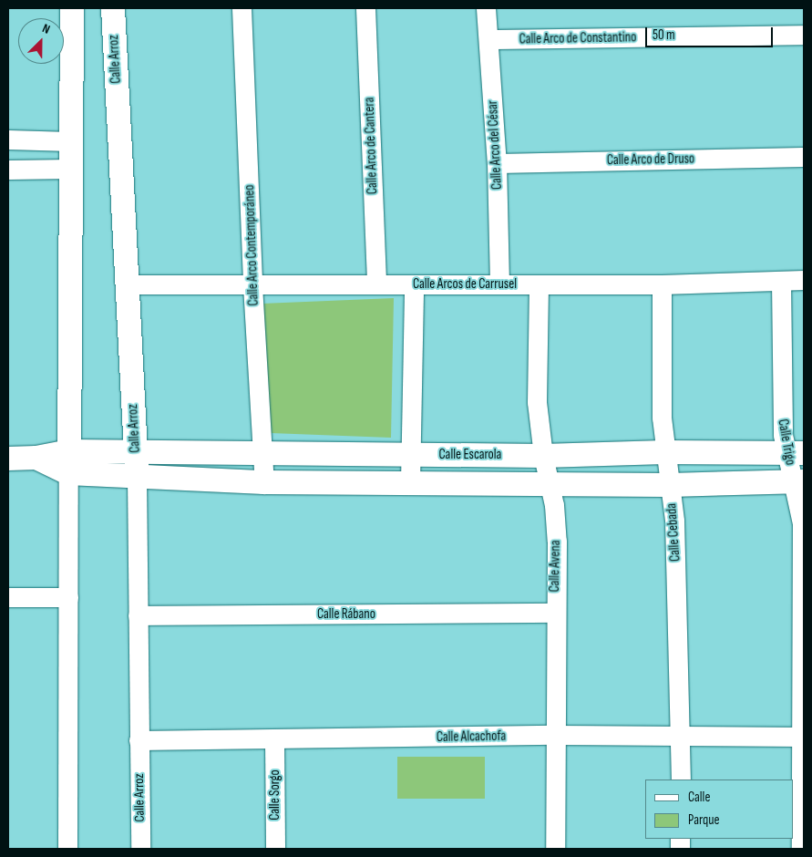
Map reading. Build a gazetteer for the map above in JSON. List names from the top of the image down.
{
  "streets": {
    "main road": ["Calle Arroz", "Calle Escarola"],
    "street": [
      "Calle Arco de Constantino",
      "Calle Arco del César",
      "Calle Arco de Cantera",
      "Calle Arco de Druso",
      "Calle Arco Contemporáneo",
      "Calle Arcos de Carrusel",
      "Calle Trigo",
      "Calle Cebada",
      "Calle Avena",
      "Calle Rábano",
      "Calle Alcachofa",
      "Calle Sorgo"
    ]
  },
  "crossings": [
    ["Calle Arco de Constantino", "Calle Arco del César"],
    ["Calle Arroz", "Calle Arcos de Carrusel"],
    ["Calle Arroz", "Calle Escarola"],
    ["Calle Arroz", "Calle Rábano"],
    ["Calle Arroz", "Calle Alcachofa"],
    ["Calle Arco del César", "Calle Arco de Druso"],
    ["Calle Arco del César", "Calle Arcos de Carrusel"],
    ["Calle Arco de Cantera", "Calle Arcos de Carrusel"],
    ["Calle Arco Contemporáneo", "Calle Arcos de Carrusel"],
    ["Calle Arco Contemporáneo", "Calle Escarola"],
    ["Calle Arcos de Carrusel", "Calle Trigo"],
    ["Calle Arcos de Carrusel", "Calle Cebada"],
    ["Calle Arcos de Carrusel", "Calle Avena"],
    ["Calle Trigo", "Calle Escarola"],
    ["Calle Trigo", "Calle Alcachofa"],
    ["Calle Escarola", "Calle Cebada"],
    ["Calle Escarola", "Calle Avena"],
    ["Calle Cebada", "Calle Alcachofa"],
    ["Calle Avena", "Calle Rábano"],
    ["Calle Avena", "Calle Alcachofa"],
    ["Calle Alcachofa", "Calle Sorgo"]
  ],
  "legend": ["Calle", "Parque"],
  "scale_bar": "50 m",
  "north": "top right"
}
